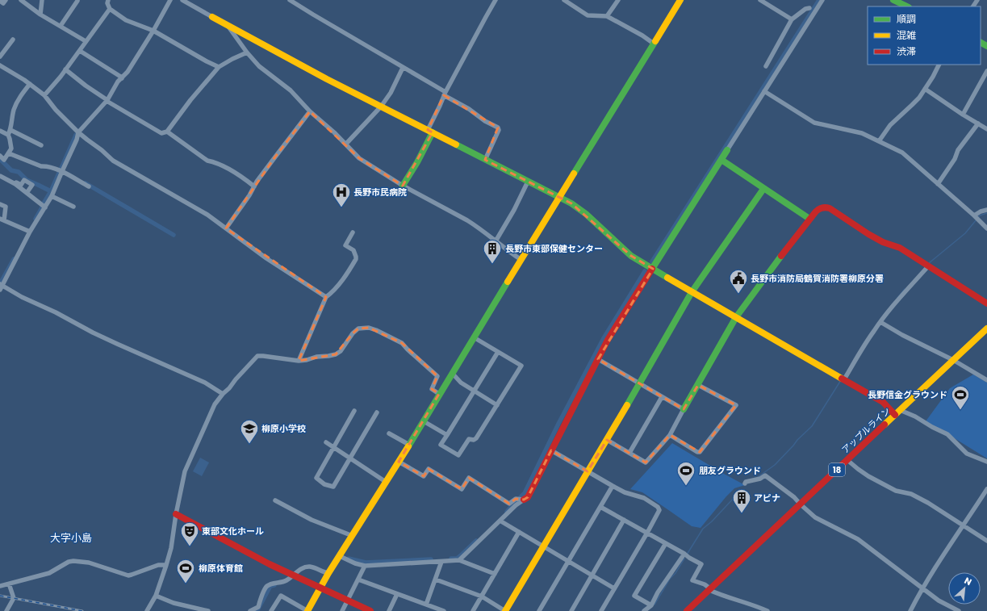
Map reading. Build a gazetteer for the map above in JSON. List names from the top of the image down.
{
  "streets": {
    "main road": ["アップルライン", "18"]
  },
  "districts": ["大字小島"],
  "places": {
    "hospital": ["長野市民病院"],
    "building": ["長野市東部保健センター", "アピナ"],
    "public building": ["長野市消防局鶴賀消防署柳原分署"],
    "sports": ["長野信金グラウンド", "朋友グラウンド", "柳原体育館"],
    "school or university": ["柳原小学校"],
    "theatre": ["東部文化ホール"]
  },
  "legend": ["順調", "混雑", "渋滞"],
  "north": "top right"
}
